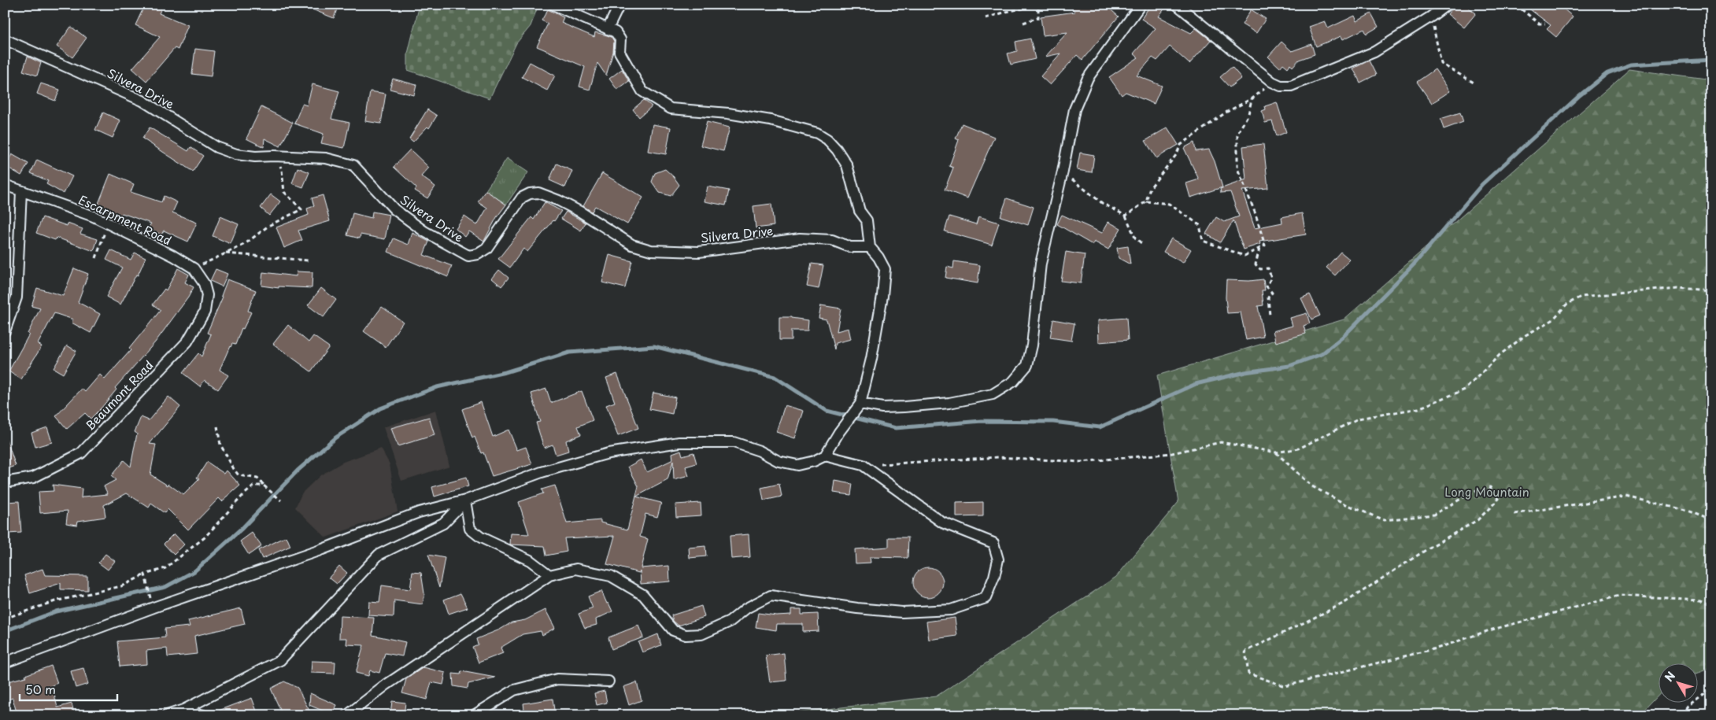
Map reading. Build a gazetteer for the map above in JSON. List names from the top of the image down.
{
  "streets": {
    "street": ["Silvera Drive", "Escarpment Road", "Beaumont Road"]
  },
  "crossings": [
    ["Escarpment Road", "Beaumont Road"]
  ],
  "parks": ["Long Mountain"],
  "scale_bar": "50 m",
  "north": "top left"
}
